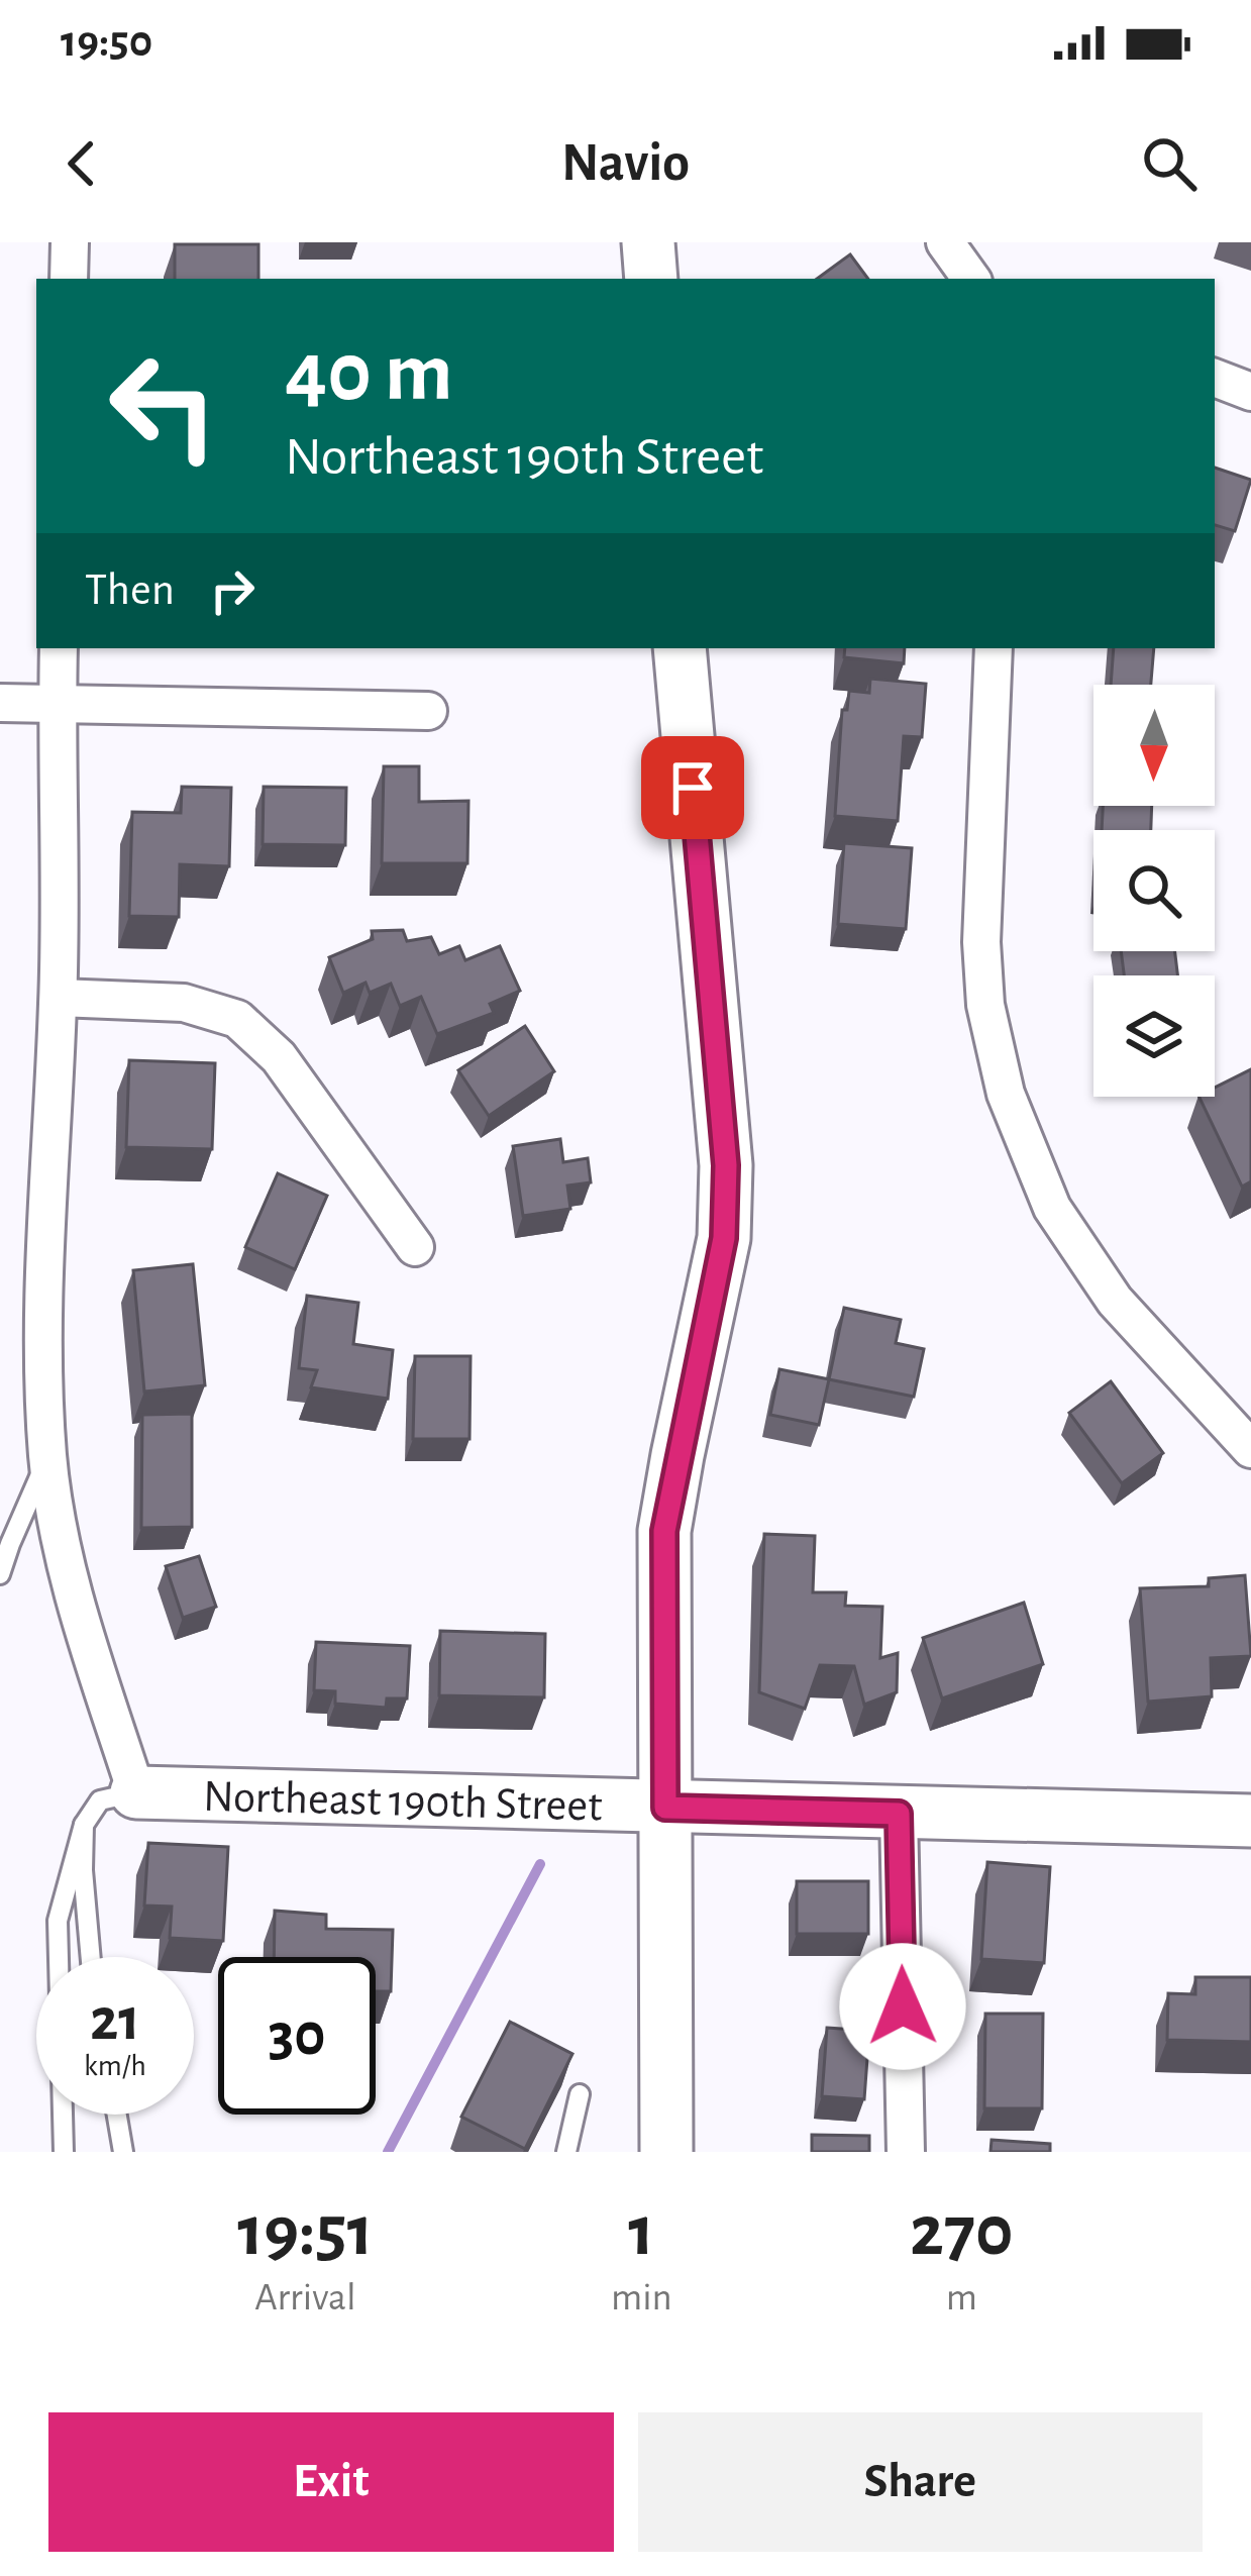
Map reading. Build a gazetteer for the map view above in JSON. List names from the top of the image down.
{
  "streets": {
    "main road": ["Northeast 190th Street"]
  },
  "north": "bottom",
  "page": {
    "status": "19:50",
    "header": "Navio",
    "turn": ["40 m", "Northeast 190th Street"],
    "then": "Then",
    "speed": "21 km/h",
    "limit": "30",
    "eta": [
      "19:51",
      "Arrival",
      "1",
      "min",
      "270",
      "m"
    ],
    "buttons": ["Exit", "Share"]
  }
}
